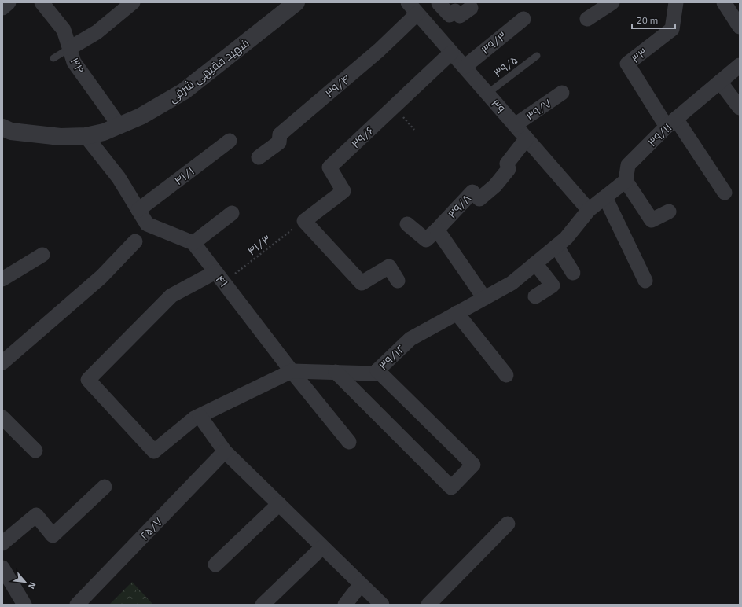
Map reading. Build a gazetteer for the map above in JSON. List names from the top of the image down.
{
  "streets": {
    "street": [
      "۳۹/۳",
      "۳۳",
      "۳۴",
      "شهید فقیهی شرقی",
      "۳۹/۴",
      "۳۹",
      "۳۹/۷",
      "۳۹/۱۱",
      "۳۹/۶",
      "۴۱/۱",
      "۳۹/۸",
      "۴۱",
      "۳۹/۱۲",
      "۲۵/۷"
    ],
    "lane": ["۳۹/۵"],
    "path": ["۴۱/۳"]
  },
  "crossings": [
    ["۳۹/۳", "۳۹"],
    ["۳۳", "۳۹/۱۱"],
    ["۳۴", "شهید فقیهی شرقی"],
    ["۳۹/۵", "۳۹"],
    ["۳۹/۴", "۳۹"],
    ["۳۹", "۳۹/۷"],
    ["۳۹", "۳۹/۶"],
    ["۳۹", "۳۹/۸"],
    ["۳۹", "۳۹/۱۲"],
    ["۳۹/۶", "۴۱/۳"],
    ["۴۱/۳", "۴۱"],
    ["۴۱/۳", "۳۹/۱۲"],
    ["۴۱", "۳۹/۱۲"]
  ],
  "scale_bar": "20 m",
  "north": "bottom right"
}
